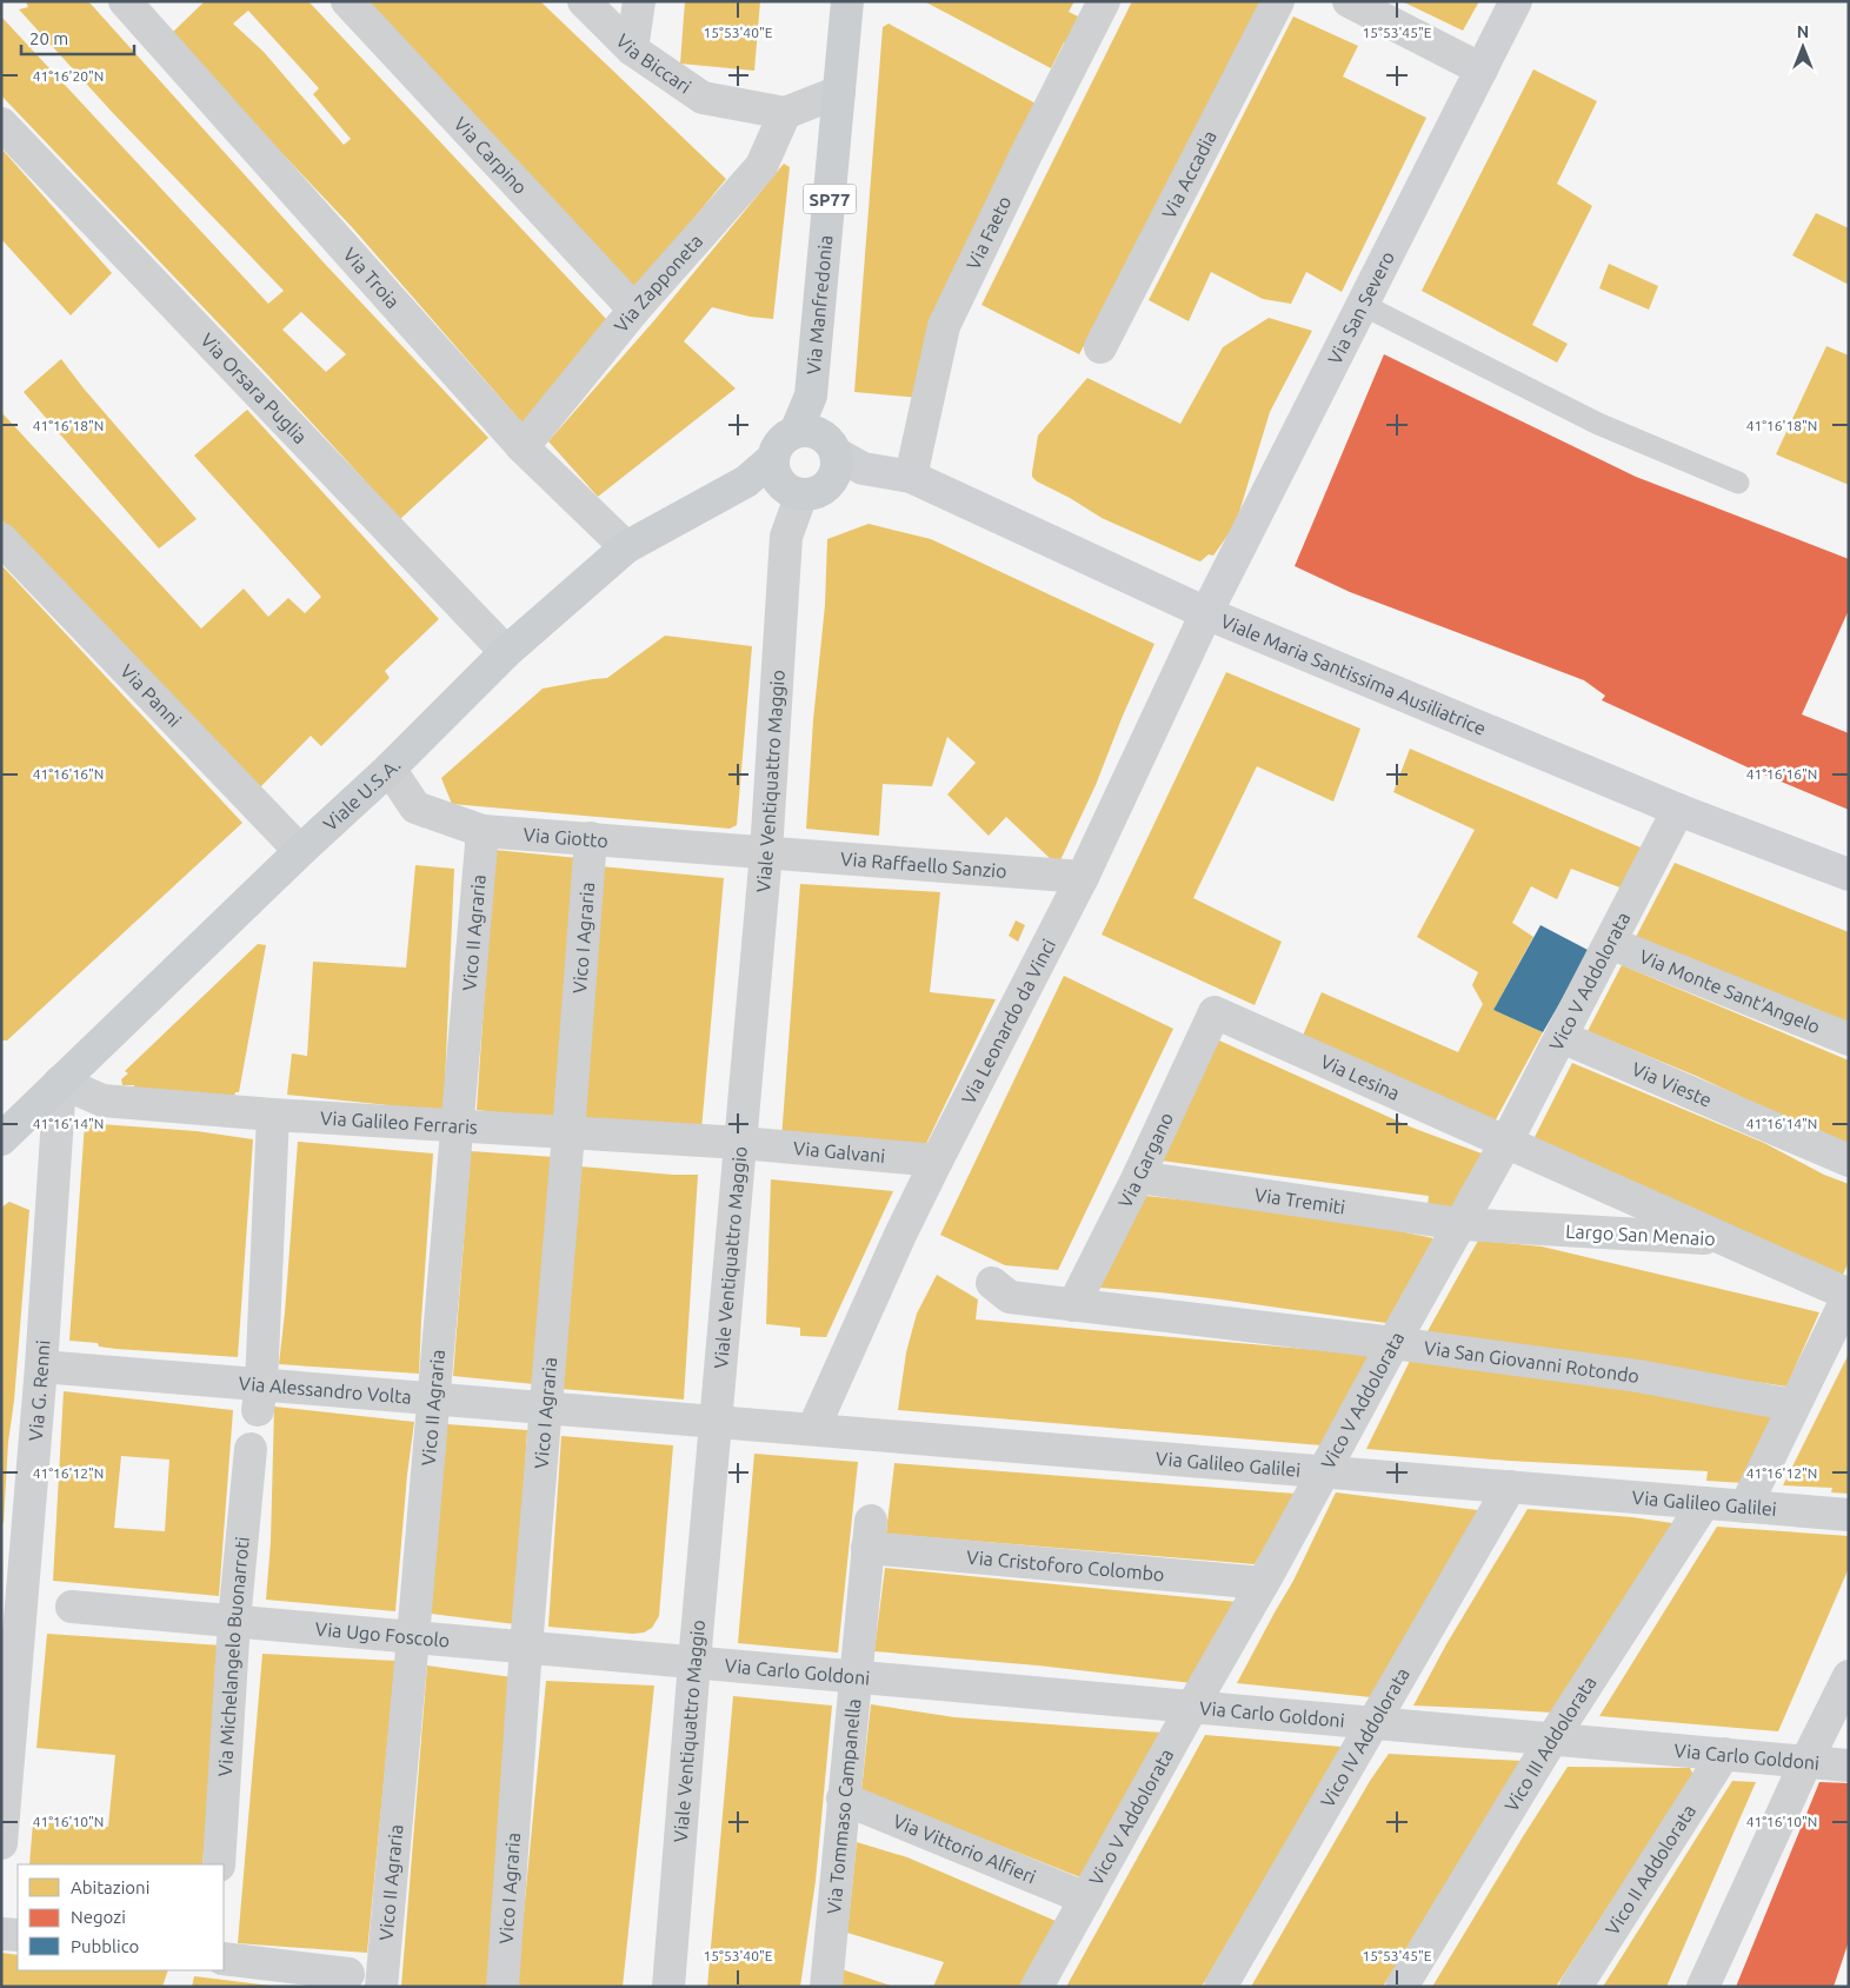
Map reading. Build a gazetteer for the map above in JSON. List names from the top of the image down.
{
  "streets": {
    "main road": [
      "SP77",
      "Via Manfredonia",
      "Via San Severo",
      "Viale Maria Santissima Ausiliatrice",
      "Viale U.S.A."
    ],
    "street": [
      "Via Biccari",
      "Via Carpino",
      "Via Accadia",
      "Via Faeto",
      "Via Troia",
      "Via Zapponeta",
      "Via Orsara Puglia",
      "Via Panni",
      "Viale Ventiquattro Maggio",
      "Via Giotto",
      "Via Raffaello Sanzio",
      "Vico II Agraria",
      "Vico I Agraria",
      "Vico V Addolorata",
      "Via Monte Sant'Angelo",
      "Via Leonardo da Vinci",
      "Via Lesina",
      "Via Vieste",
      "Via Galileo Ferraris",
      "Via Galvani",
      "Via Gargano",
      "Via Tremiti",
      "Largo San Menaio",
      "Via San Giovanni Rotondo",
      "Via Alessandro Volta",
      "Via G. Renni",
      "Via Galileo Galilei",
      "Via Cristoforo Colombo",
      "Via Ugo Foscolo",
      "Via Michelangelo Buonarroti",
      "Via Carlo Goldoni",
      "Vico IV Addolorata",
      "Vico III Addolorata",
      "Via Tommaso Campanella",
      "Via Vittorio Alfieri",
      "Vico II Addolorata"
    ]
  },
  "crossings": [
    ["Via Biccari", "Via Zapponeta"],
    ["Via Carpino", "Via Zapponeta"],
    ["Via Faeto", "Viale Maria Santissima Ausiliatrice"],
    ["Via Troia", "Via Zapponeta"],
    ["Via Troia", "Viale U.S.A."],
    ["Via Manfredonia", "Viale Maria Santissima Ausiliatrice"],
    ["Via San Severo", "Viale Maria Santissima Ausiliatrice"],
    ["Via San Severo", "Via Leonardo da Vinci"],
    ["Via Orsara Puglia", "Viale U.S.A."],
    ["Viale Maria Santissima Ausiliatrice", "Vico V Addolorata"],
    ["Viale Maria Santissima Ausiliatrice", "Via Leonardo da Vinci"],
    ["Via Panni", "Viale U.S.A."],
    ["Viale Ventiquattro Maggio", "Viale U.S.A."],
    ["Viale Ventiquattro Maggio", "Via Giotto"],
    ["Viale Ventiquattro Maggio", "Via Raffaello Sanzio"],
    ["Viale Ventiquattro Maggio", "Via Galileo Ferraris"],
    ["Viale Ventiquattro Maggio", "Via Galvani"],
    ["Viale Ventiquattro Maggio", "Via Alessandro Volta"],
    ["Viale Ventiquattro Maggio", "Via Galileo Galilei"],
    ["Viale Ventiquattro Maggio", "Via Ugo Foscolo"],
    ["Viale Ventiquattro Maggio", "Via Carlo Goldoni"],
    ["Viale U.S.A.", "Via Giotto"],
    ["Viale U.S.A.", "Via Galileo Ferraris"],
    ["Viale U.S.A.", "Via G. Renni"],
    ["Via Giotto", "Via Raffaello Sanzio"],
    ["Via Giotto", "Vico II Agraria"],
    ["Via Giotto", "Vico I Agraria"],
    ["Via Raffaello Sanzio", "Via Leonardo da Vinci"],
    ["Vico II Agraria", "Via Galileo Ferraris"],
    ["Vico II Agraria", "Via Alessandro Volta"],
    ["Vico II Agraria", "Via Ugo Foscolo"],
    ["Vico I Agraria", "Via Galileo Ferraris"],
    ["Vico I Agraria", "Via Alessandro Volta"],
    ["Vico I Agraria", "Via Ugo Foscolo"],
    ["Vico V Addolorata", "Via Monte Sant'Angelo"],
    ["Vico V Addolorata", "Via Lesina"],
    ["Vico V Addolorata", "Via Vieste"],
    ["Vico V Addolorata", "Via Tremiti"],
    ["Vico V Addolorata", "Largo San Menaio"],
    ["Vico V Addolorata", "Via San Giovanni Rotondo"],
    ["Vico V Addolorata", "Via Galileo Galilei"],
    ["Vico V Addolorata", "Via Cristoforo Colombo"],
    ["Vico V Addolorata", "Via Carlo Goldoni"],
    ["Vico V Addolorata", "Via Vittorio Alfieri"],
    ["Via Leonardo da Vinci", "Via Galvani"],
    ["Via Leonardo da Vinci", "Via Galileo Galilei"],
    ["Via Lesina", "Via Gargano"],
    ["Via Lesina", "Largo San Menaio"],
    ["Via Galileo Ferraris", "Via Galvani"],
    ["Via Galileo Ferraris", "Via G. Renni"],
    ["Via Gargano", "Via Tremiti"],
    ["Via Gargano", "Via San Giovanni Rotondo"],
    ["Via Tremiti", "Largo San Menaio"],
    ["Via Alessandro Volta", "Via G. Renni"],
    ["Via Alessandro Volta", "Via Galileo Galilei"],
    ["Via Galileo Galilei", "Vico IV Addolorata"],
    ["Via Galileo Galilei", "Vico III Addolorata"],
    ["Via Cristoforo Colombo", "Via Tommaso Campanella"],
    ["Via Ugo Foscolo", "Via Michelangelo Buonarroti"],
    ["Via Ugo Foscolo", "Via Carlo Goldoni"],
    ["Via Carlo Goldoni", "Vico IV Addolorata"],
    ["Via Carlo Goldoni", "Vico III Addolorata"],
    ["Via Carlo Goldoni", "Via Tommaso Campanella"],
    ["Via Carlo Goldoni", "Vico II Addolorata"],
    ["Via Tommaso Campanella", "Via Vittorio Alfieri"]
  ],
  "legend": ["Abitazioni", "Negozi", "Pubblico"],
  "scale_bar": "20 m",
  "north": "top",
  "coordinates": [
    "15°53'40\"E",
    "15°53'45\"E",
    "41°16'20\"N",
    "41°16'18\"N",
    "41°16'16\"N",
    "41°16'14\"N",
    "41°16'12\"N",
    "41°16'10\"N"
  ]
}
